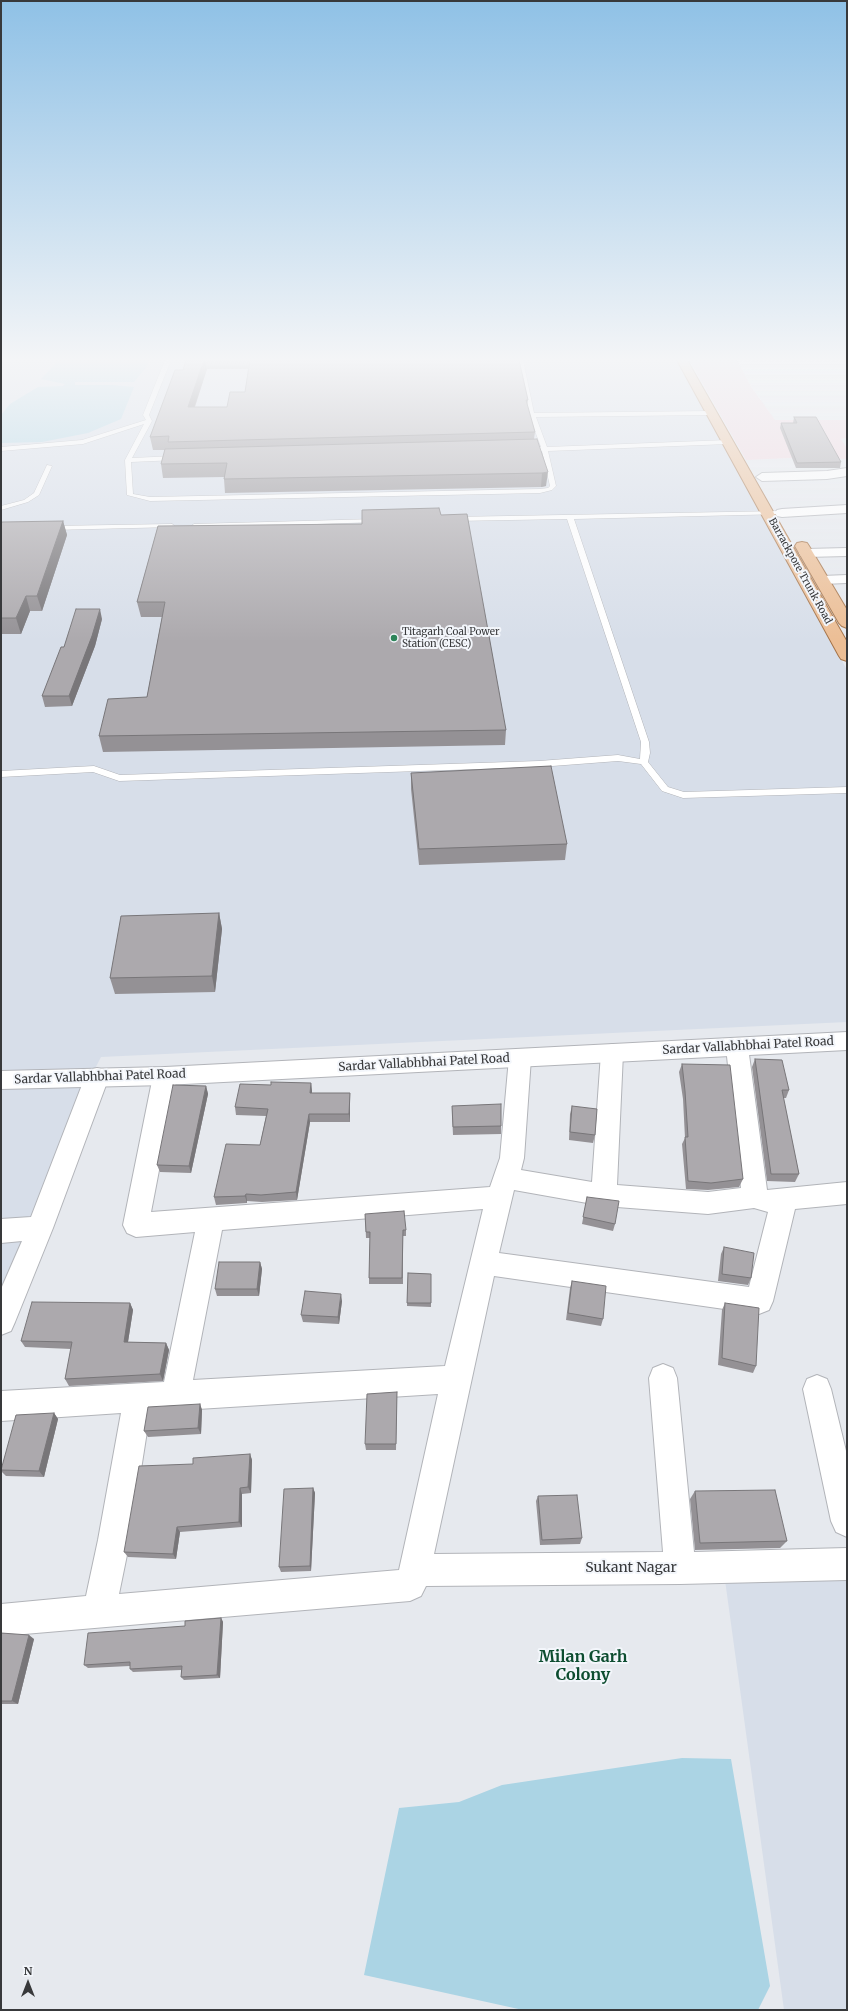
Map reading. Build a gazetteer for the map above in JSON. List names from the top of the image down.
{
  "streets": {
    "main road": ["Barrackpore Trunk Road"],
    "street": ["Sardar Vallabhbhai Patel Road", "Sukant Nagar"]
  },
  "districts": ["Milan Garh Colony"],
  "places": ["Titagarh Coal Power Station (CESC)"],
  "north": "top"
}
